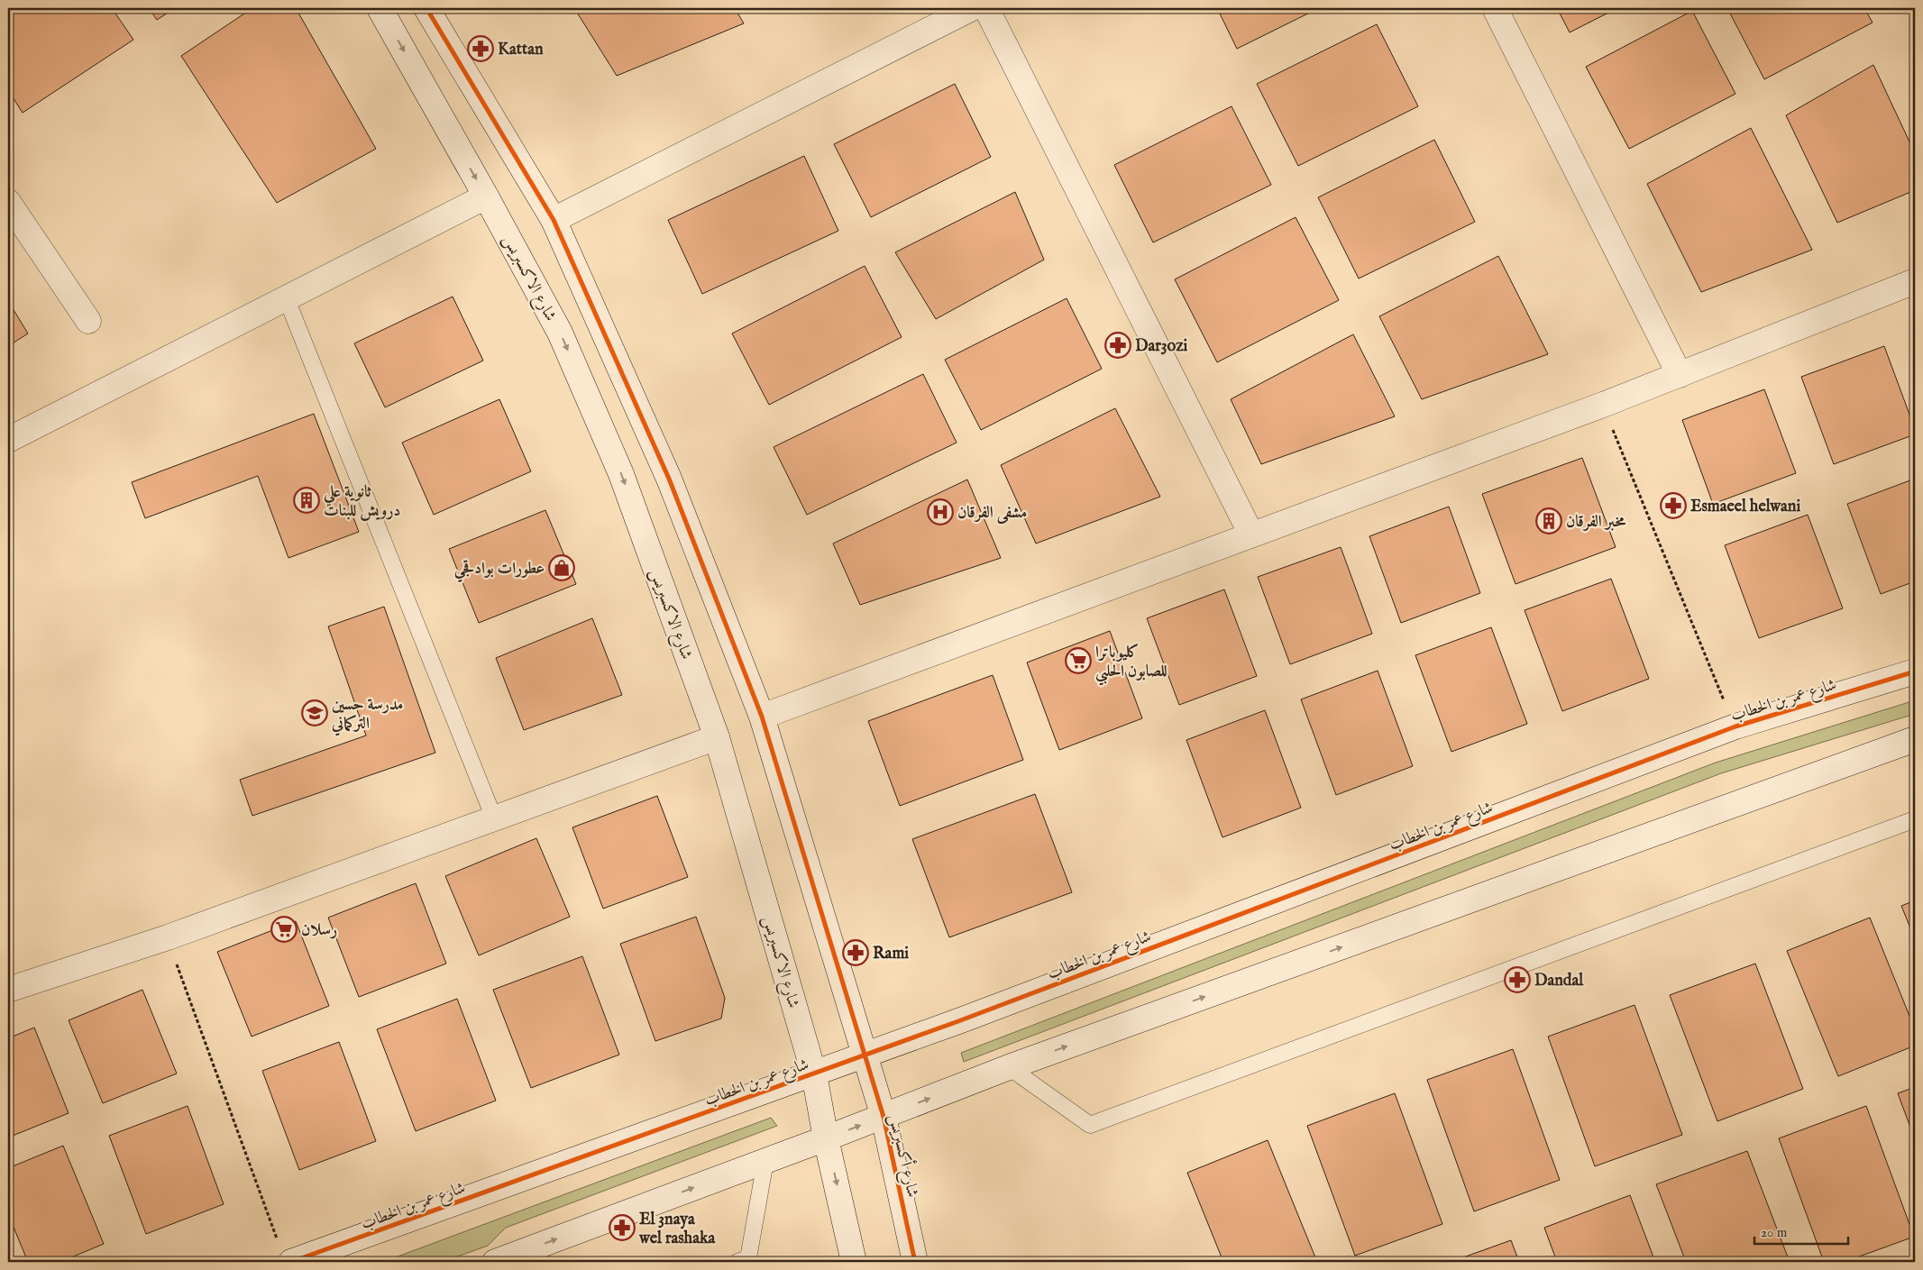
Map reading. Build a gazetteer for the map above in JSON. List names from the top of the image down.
{
  "streets": {
    "street": ["شارع الاكسبريس", "شارع عمر بن الخطاب", "شارع أكسبريس"]
  },
  "crossings": [
    ["شارع الاكسبريس", "شارع عمر بن الخطاب"],
    ["شارع عمر بن الخطاب", "شارع أكسبريس"]
  ],
  "one_way": ["شارع الاكسبريس"],
  "places": {
    "pharmacy": [
      "Kattan",
      "Dar3ozi",
      "Esmaeel helwani",
      "Rami",
      "Dandal",
      "El 3naya wel rashaka"
    ],
    "building": ["ثانوية علي درويش للبنات", "مخبر الفرقان"],
    "hospital": ["مشفى الفرقان"],
    "shop": ["عطورات بوادقجي"],
    "supermarket": ["كليوباترا للصابون الحلبي", "رسلان"],
    "school or university": ["مدرسة حسين التركماني"]
  },
  "scale_bar": "20 m"
}
